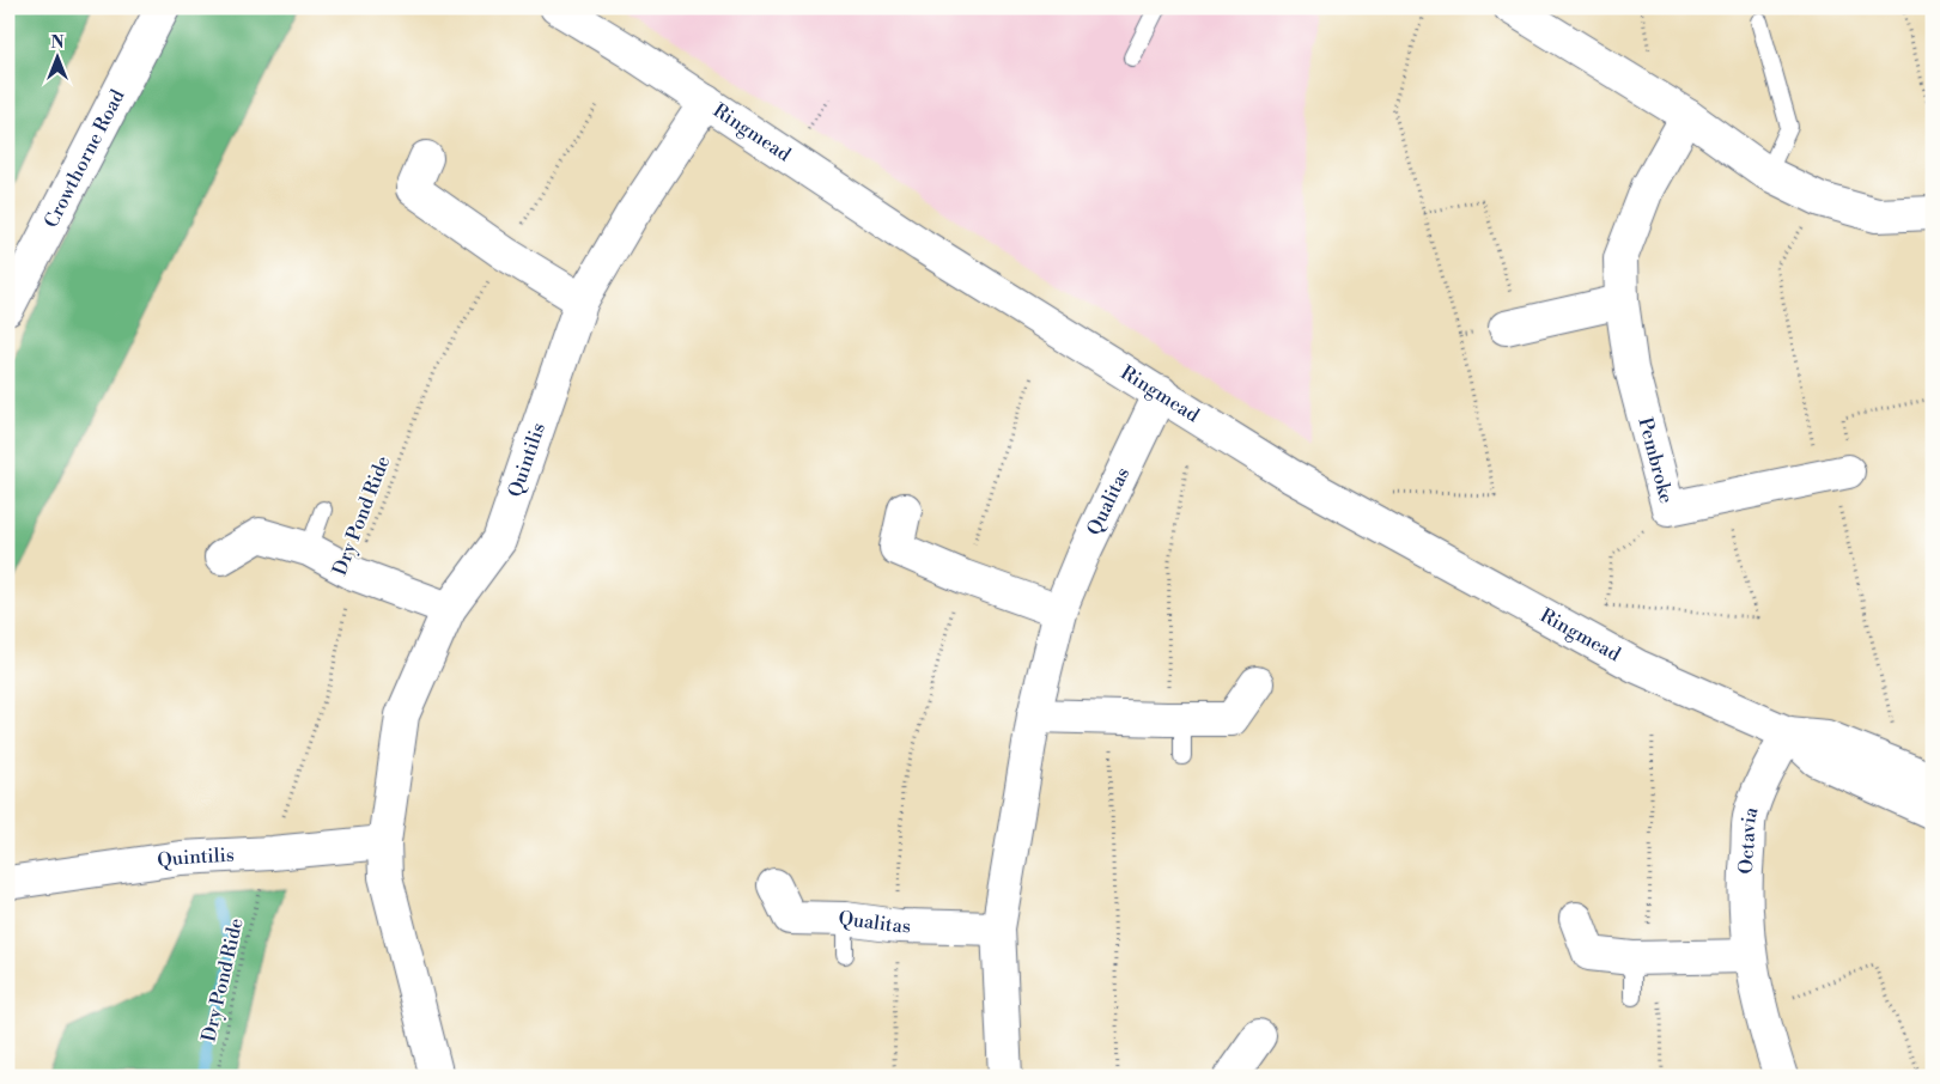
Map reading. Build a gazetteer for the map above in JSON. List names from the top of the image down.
{
  "streets": {
    "street": [
      "Ringmead",
      "Crowthorne Road",
      "Pembroke",
      "Quintilis",
      "Qualitas",
      "Octavia"
    ],
    "path": ["Dry Pond Ride"]
  },
  "crossings": [
    ["Ringmead", "Quintilis"],
    ["Ringmead", "Qualitas"],
    ["Ringmead", "Octavia"],
    ["Quintilis", "Dry Pond Ride"]
  ],
  "north": "top"
}
